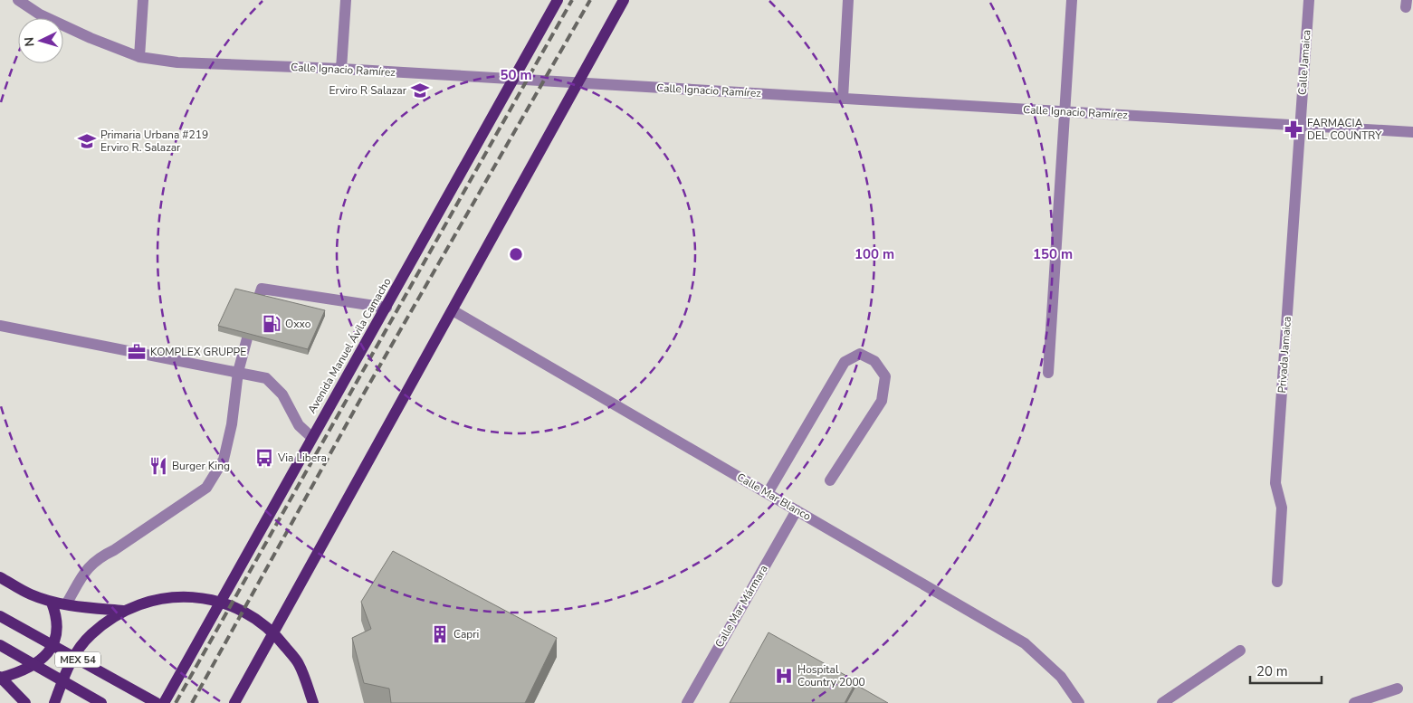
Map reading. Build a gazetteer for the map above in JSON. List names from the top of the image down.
{
  "streets": {
    "main road": ["Avenida Manuel Ávila Camacho", "MEX 54"],
    "street": [
      "Calle Jamaica",
      "Calle Ignacio Ramírez",
      "Privada Jamaica",
      "Calle Mar Blanco",
      "Calle Mar Mármara"
    ]
  },
  "crossings": [
    ["Calle Jamaica", "Calle Ignacio Ramírez"],
    ["Calle Jamaica", "Privada Jamaica"],
    ["Calle Ignacio Ramírez", "Avenida Manuel Ávila Camacho"],
    ["Calle Ignacio Ramírez", "Privada Jamaica"],
    ["Calle Mar Blanco", "Calle Mar Mármara"]
  ],
  "places": {
    "school or university": ["Erviro R Salazar", "Primaria Urbana #219 Erviro R. Salazar"],
    "pharmacy": ["FARMACIA DEL COUNTRY"],
    "fuel station": ["Oxxo"],
    "office": ["KOMPLEX GRUPPE"],
    "bus stop": ["Via Libera"],
    "restaurant": ["Burger King"],
    "building": ["Capri"],
    "hospital": ["Hospital Country 2000"]
  },
  "scale_bar": "20 m",
  "north": "left",
  "rings": ["50 m", "100 m", "150 m"]
}
